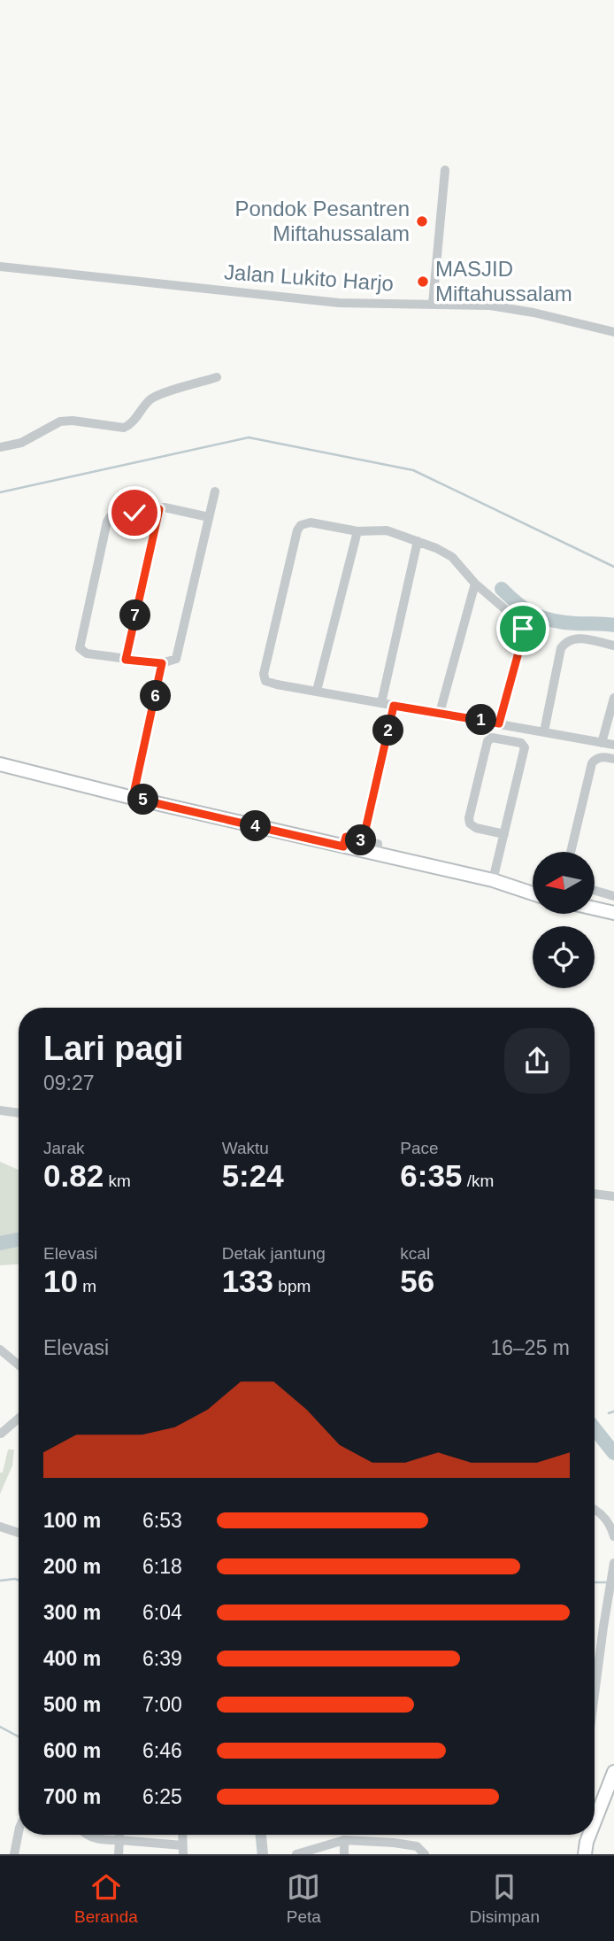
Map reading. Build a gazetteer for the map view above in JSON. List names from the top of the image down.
{
  "streets": {
    "street": ["Jalan Lukito Harjo"]
  },
  "places": ["Pondok Pesantren Miftahussalam", "MASJID Miftahussalam"],
  "north": "left",
  "page": {
    "pins": [
      "7",
      "6",
      "1",
      "2",
      "5",
      "4",
      "3"
    ],
    "heading": ["Lari pagi", "09:27"],
    "stats": [
      ["Jarak", "0.82 km"],
      ["Waktu", "5:24"],
      ["Pace", "6:35 /km"],
      ["Elevasi", "10 m"],
      ["Detak jantung", "133 bpm"],
      ["kcal", "56"]
    ],
    "chart": ["Elevasi", "16–25 m"],
    "list": [
      {
        "name": "100 m",
        "note": "6:53"
      },
      {
        "name": "200 m",
        "note": "6:18"
      },
      {
        "name": "300 m",
        "note": "6:04"
      },
      {
        "name": "400 m",
        "note": "6:39"
      },
      {
        "name": "500 m",
        "note": "7:00"
      },
      {
        "name": "600 m",
        "note": "6:46"
      },
      {
        "name": "700 m",
        "note": "6:25"
      }
    ],
    "tabs": ["Beranda", "Peta", "Disimpan"]
  }
}
